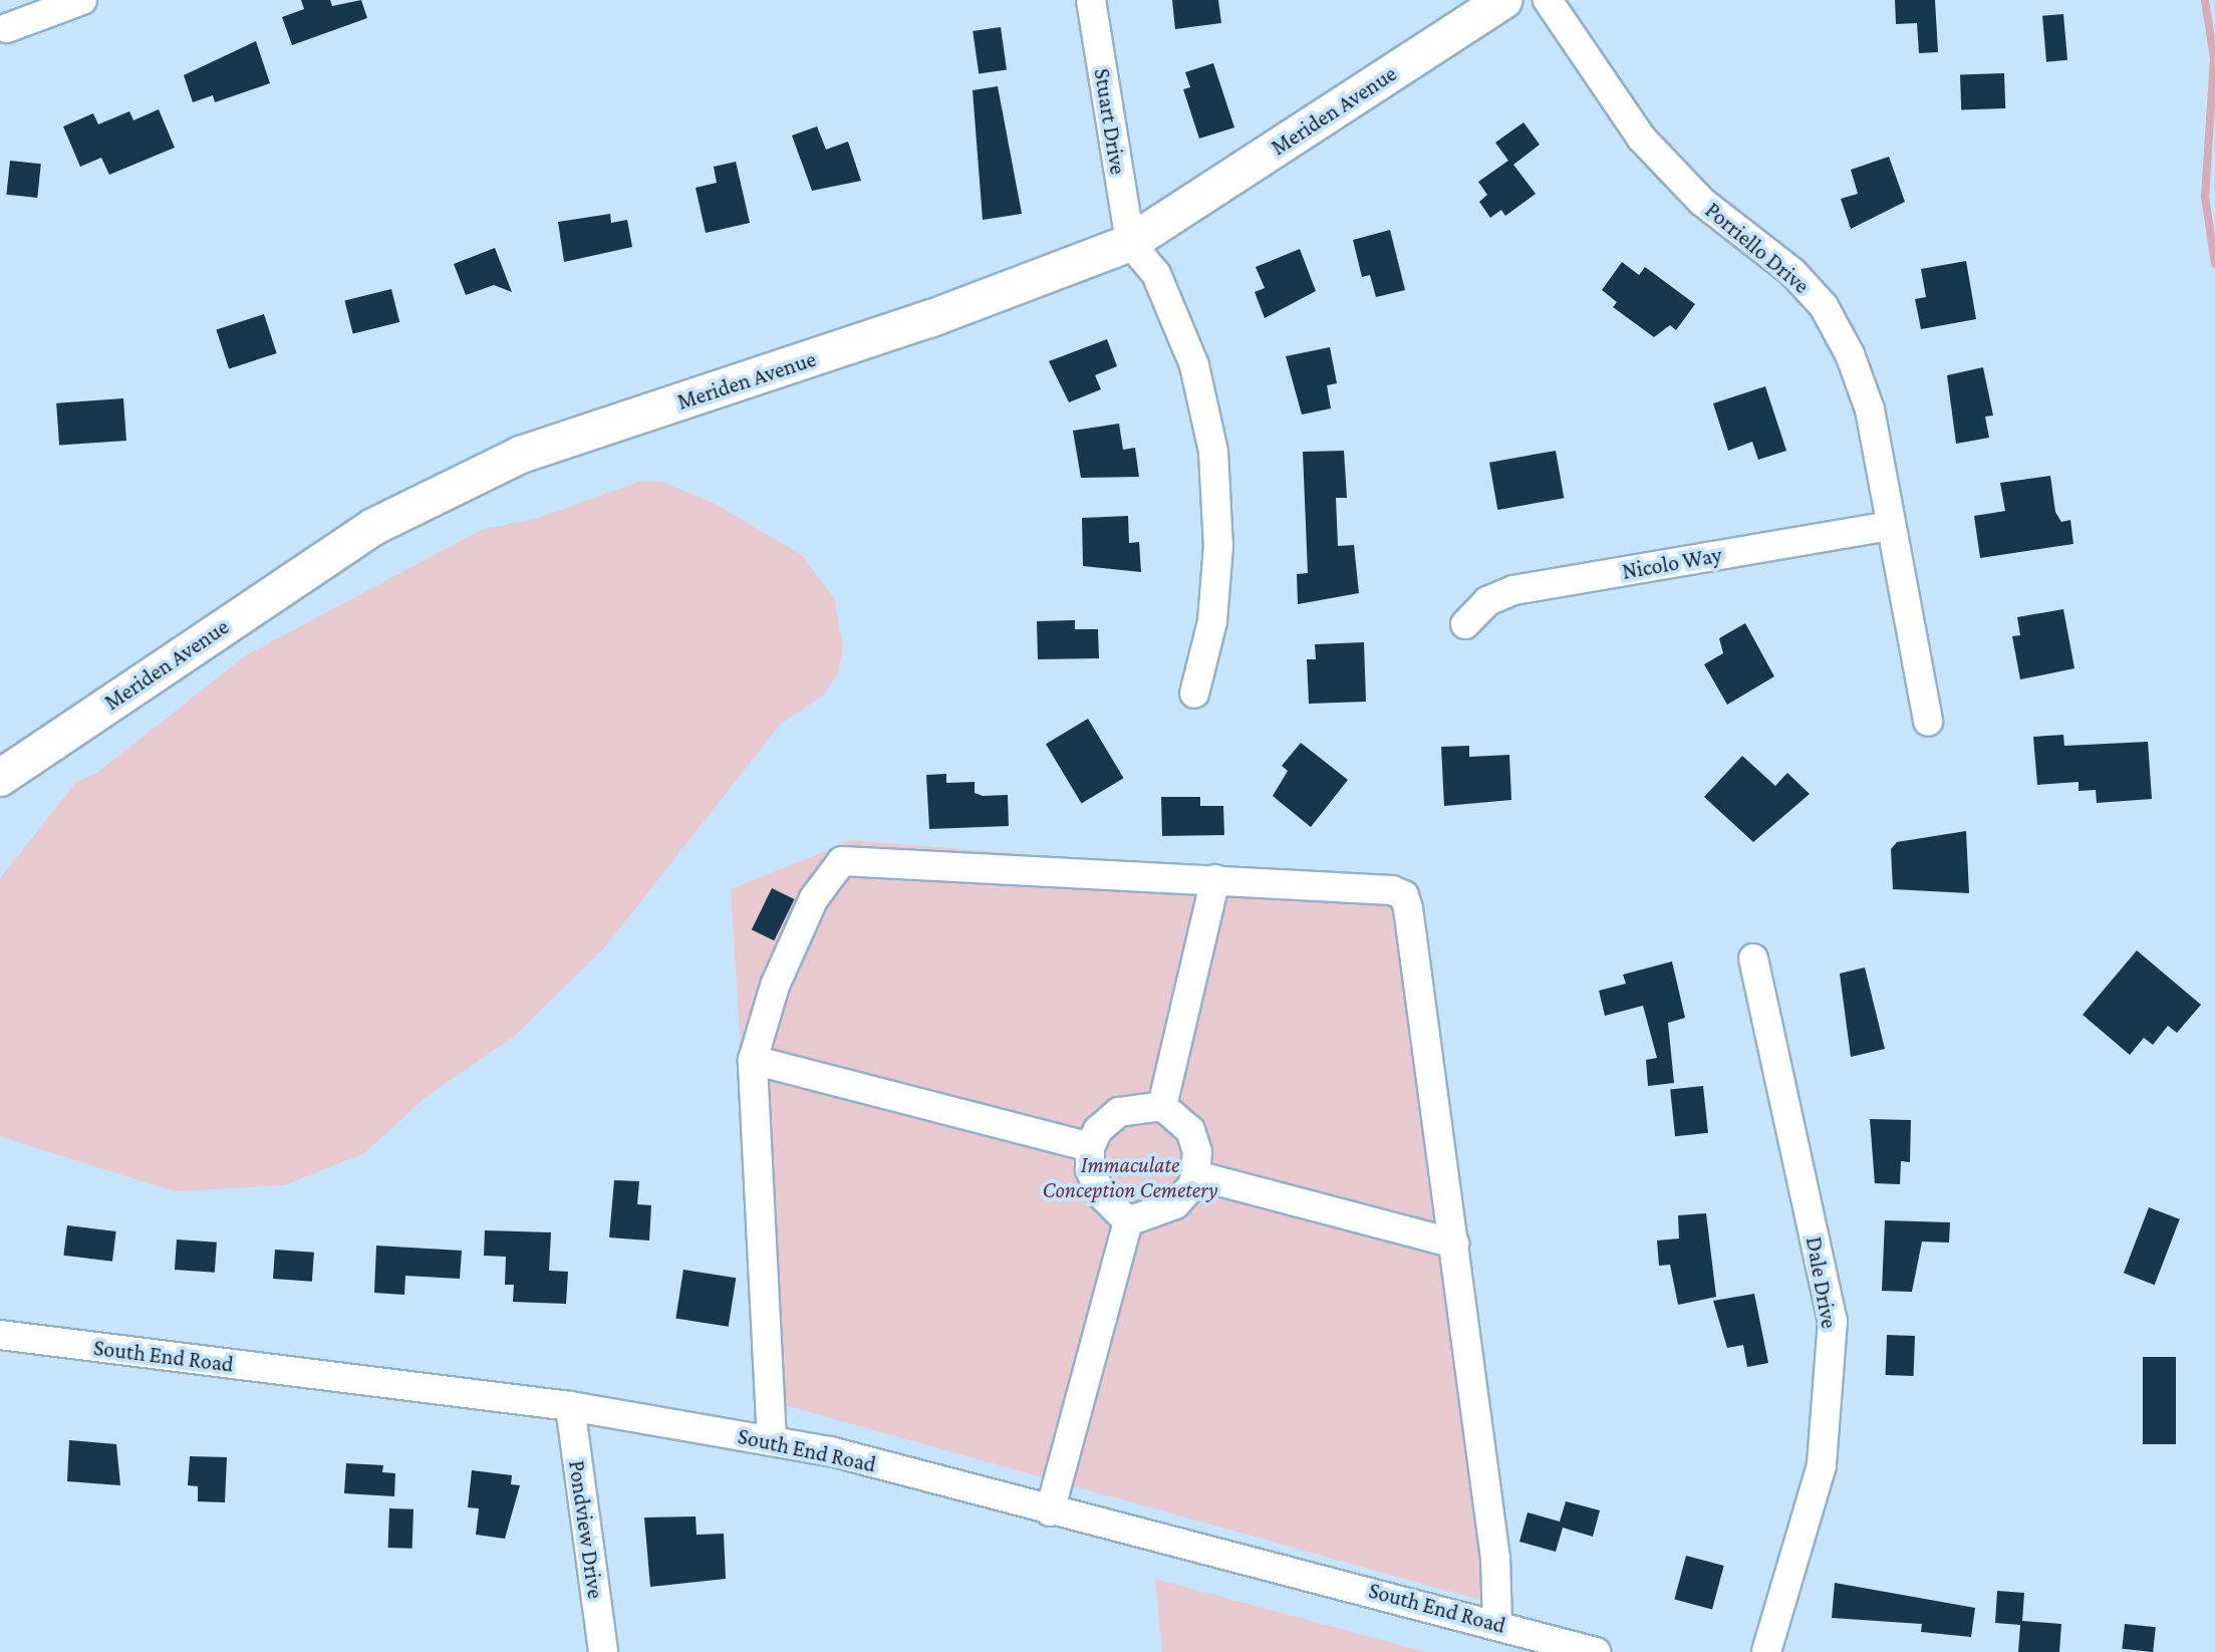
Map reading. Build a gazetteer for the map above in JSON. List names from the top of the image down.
{
  "streets": {
    "main road": ["Meriden Avenue"],
    "street": [
      "Stuart Drive",
      "Porriello Drive",
      "Nicolo Way",
      "Dale Drive",
      "South End Road",
      "Pondview Drive"
    ]
  },
  "crossings": [
    ["Meriden Avenue", "Stuart Drive"],
    ["Porriello Drive", "Nicolo Way"],
    ["South End Road", "Pondview Drive"]
  ],
  "parks": ["Immaculate Conception Cemetery"]
}
